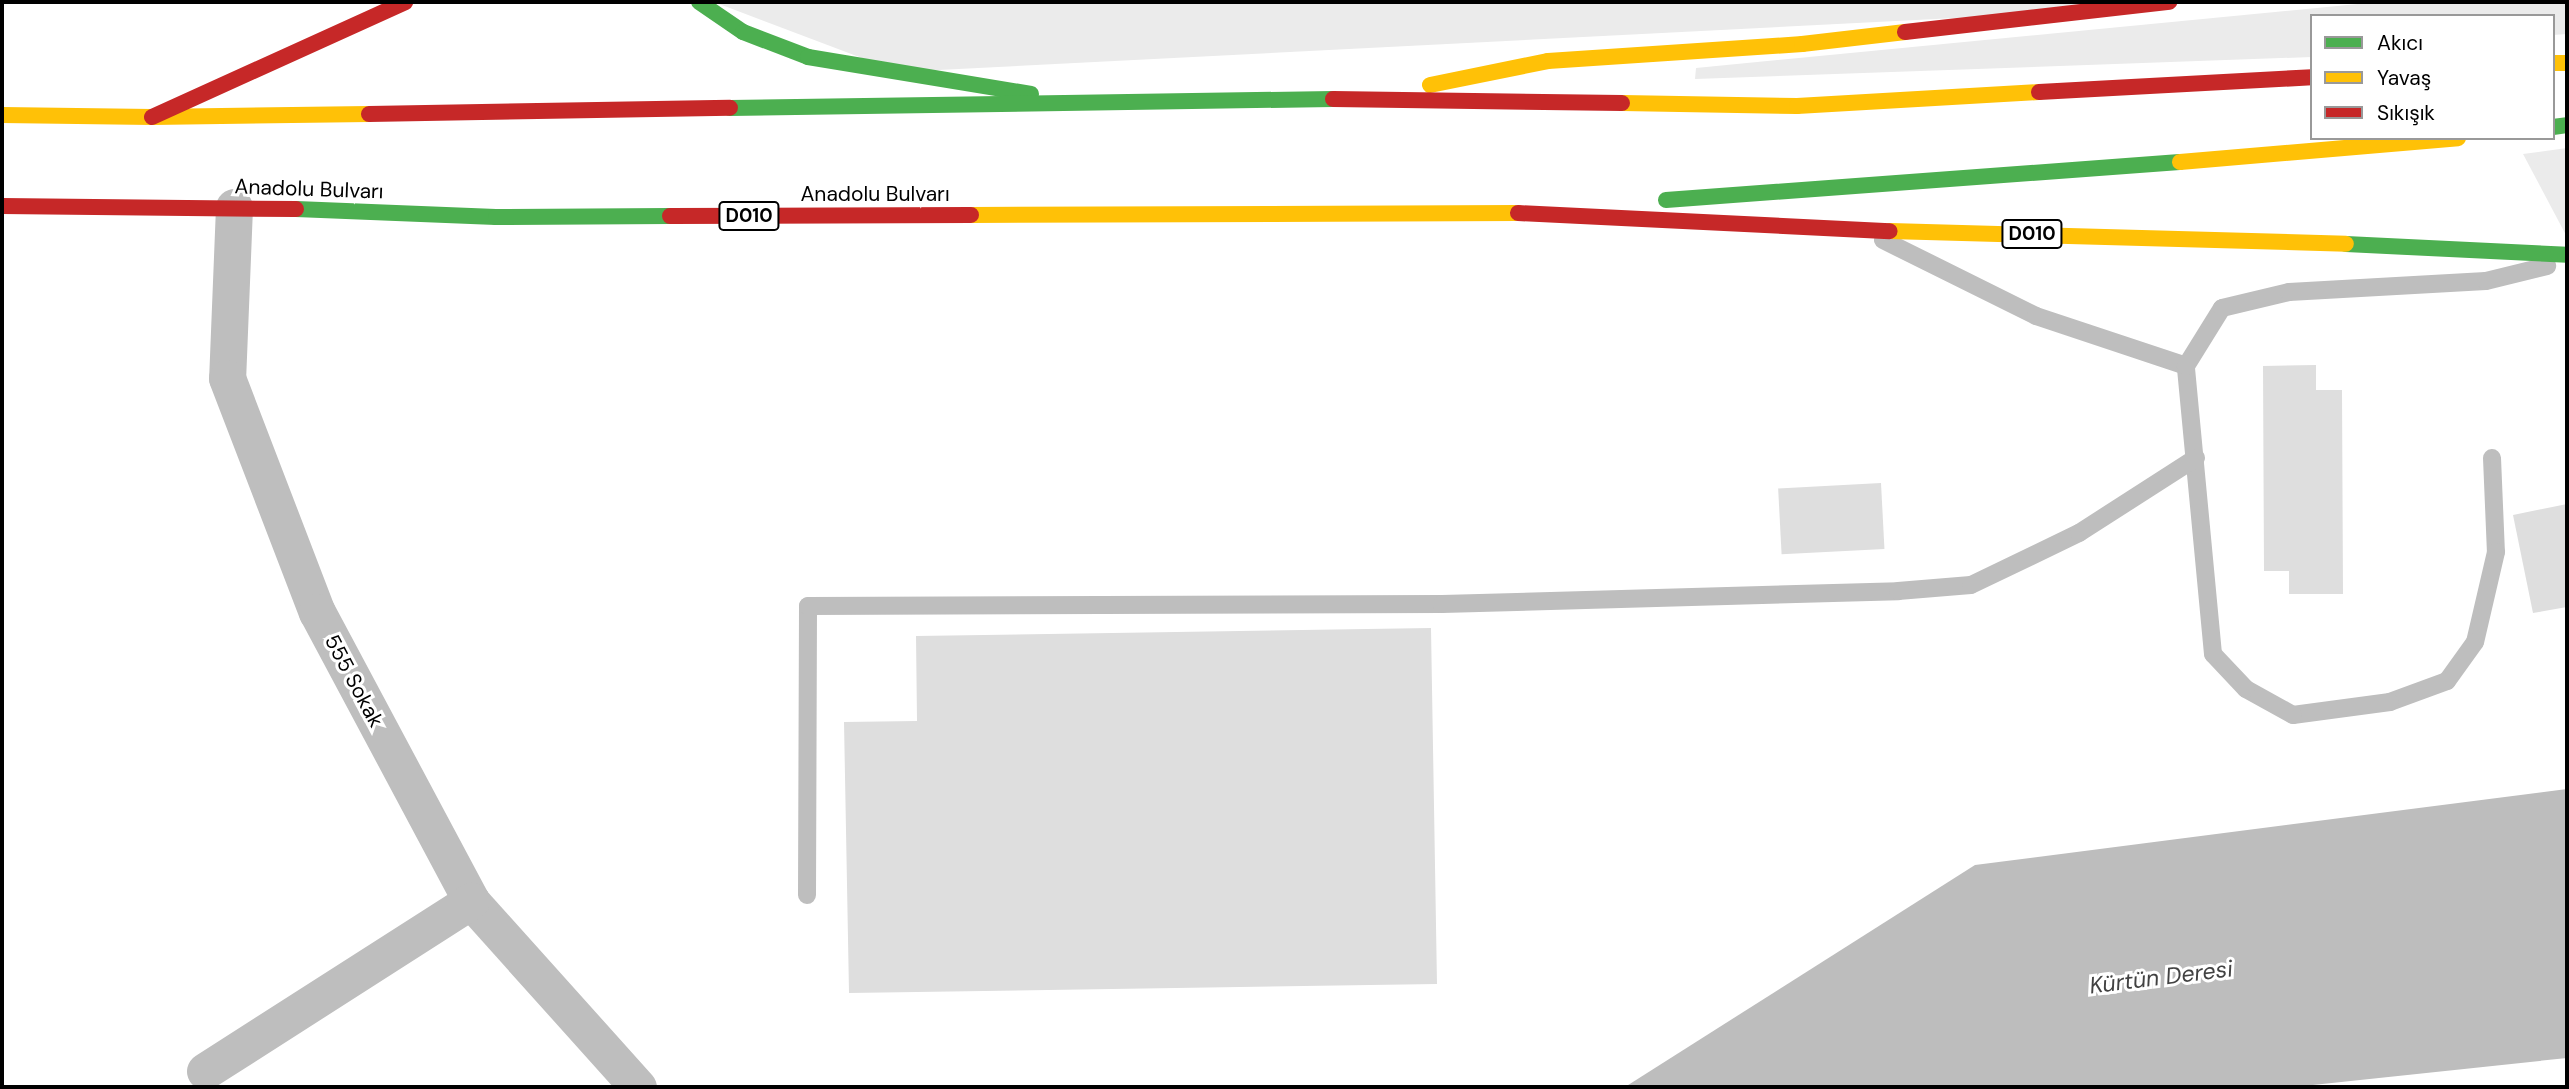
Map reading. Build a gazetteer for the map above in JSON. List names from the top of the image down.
{
  "streets": {
    "main road": ["Anadolu Bulvarı", "D010"],
    "street": ["555 Sokak"]
  },
  "crossings": [
    ["Anadolu Bulvarı", "D010"],
    ["Anadolu Bulvarı", "555 Sokak"]
  ],
  "water": ["Kürtün Deresi"],
  "legend": ["Akıcı", "Yavaş", "Sıkışık"]
}
